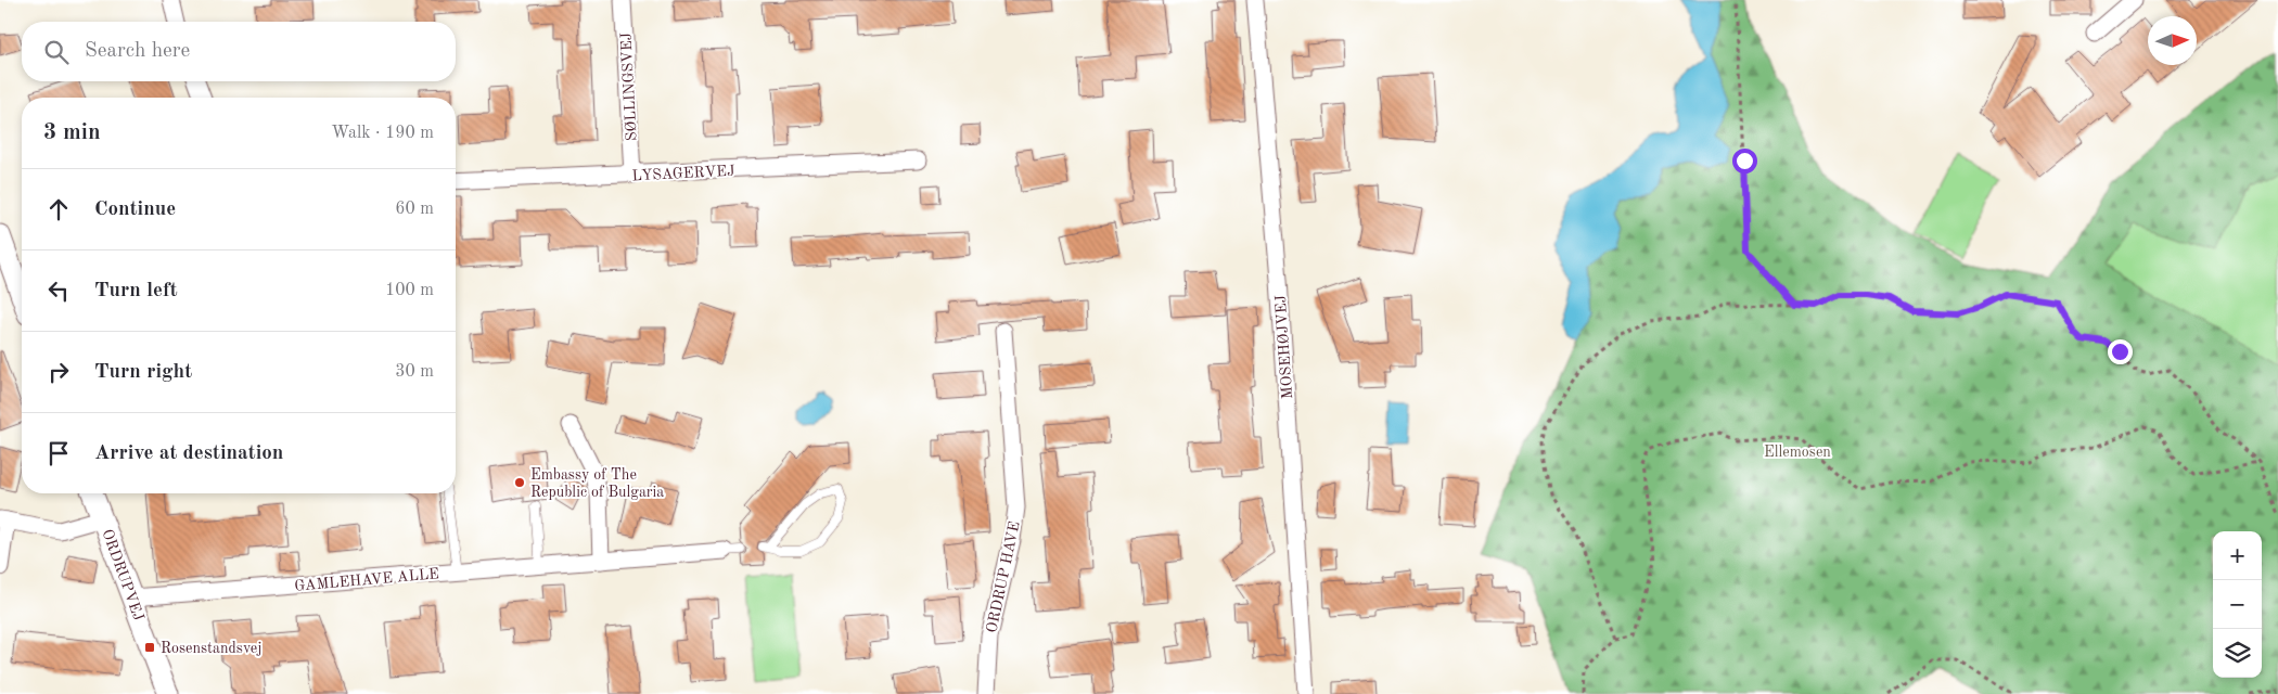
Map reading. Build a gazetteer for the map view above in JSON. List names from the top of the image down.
{
  "streets": {
    "street": [
      "SØLLINGSVEJ",
      "LYSAGERVEJ",
      "MOSEHØJVEJ",
      "ORDRUPVEJ",
      "ORDRUP HAVE",
      "GAMLEHAVE ALLE"
    ]
  },
  "crossings": [
    ["SØLLINGSVEJ", "LYSAGERVEJ"],
    ["ORDRUPVEJ", "GAMLEHAVE ALLE"]
  ],
  "parks": ["Ellemosen"],
  "places": {
    "other": ["Embassy of The Republic of Bulgaria"],
    "transit": ["Rosenstandsvej"]
  },
  "north": "right",
  "page": {
    "search": "Search here",
    "heading": ["3 min", "Walk · 190 m"],
    "list": [
      ["Continue", "60 m"],
      ["Turn left", "100 m"],
      ["Turn right", "30 m"],
      "Arrive at destination"
    ],
    "map_buttons": ["+", "−"]
  }
}
